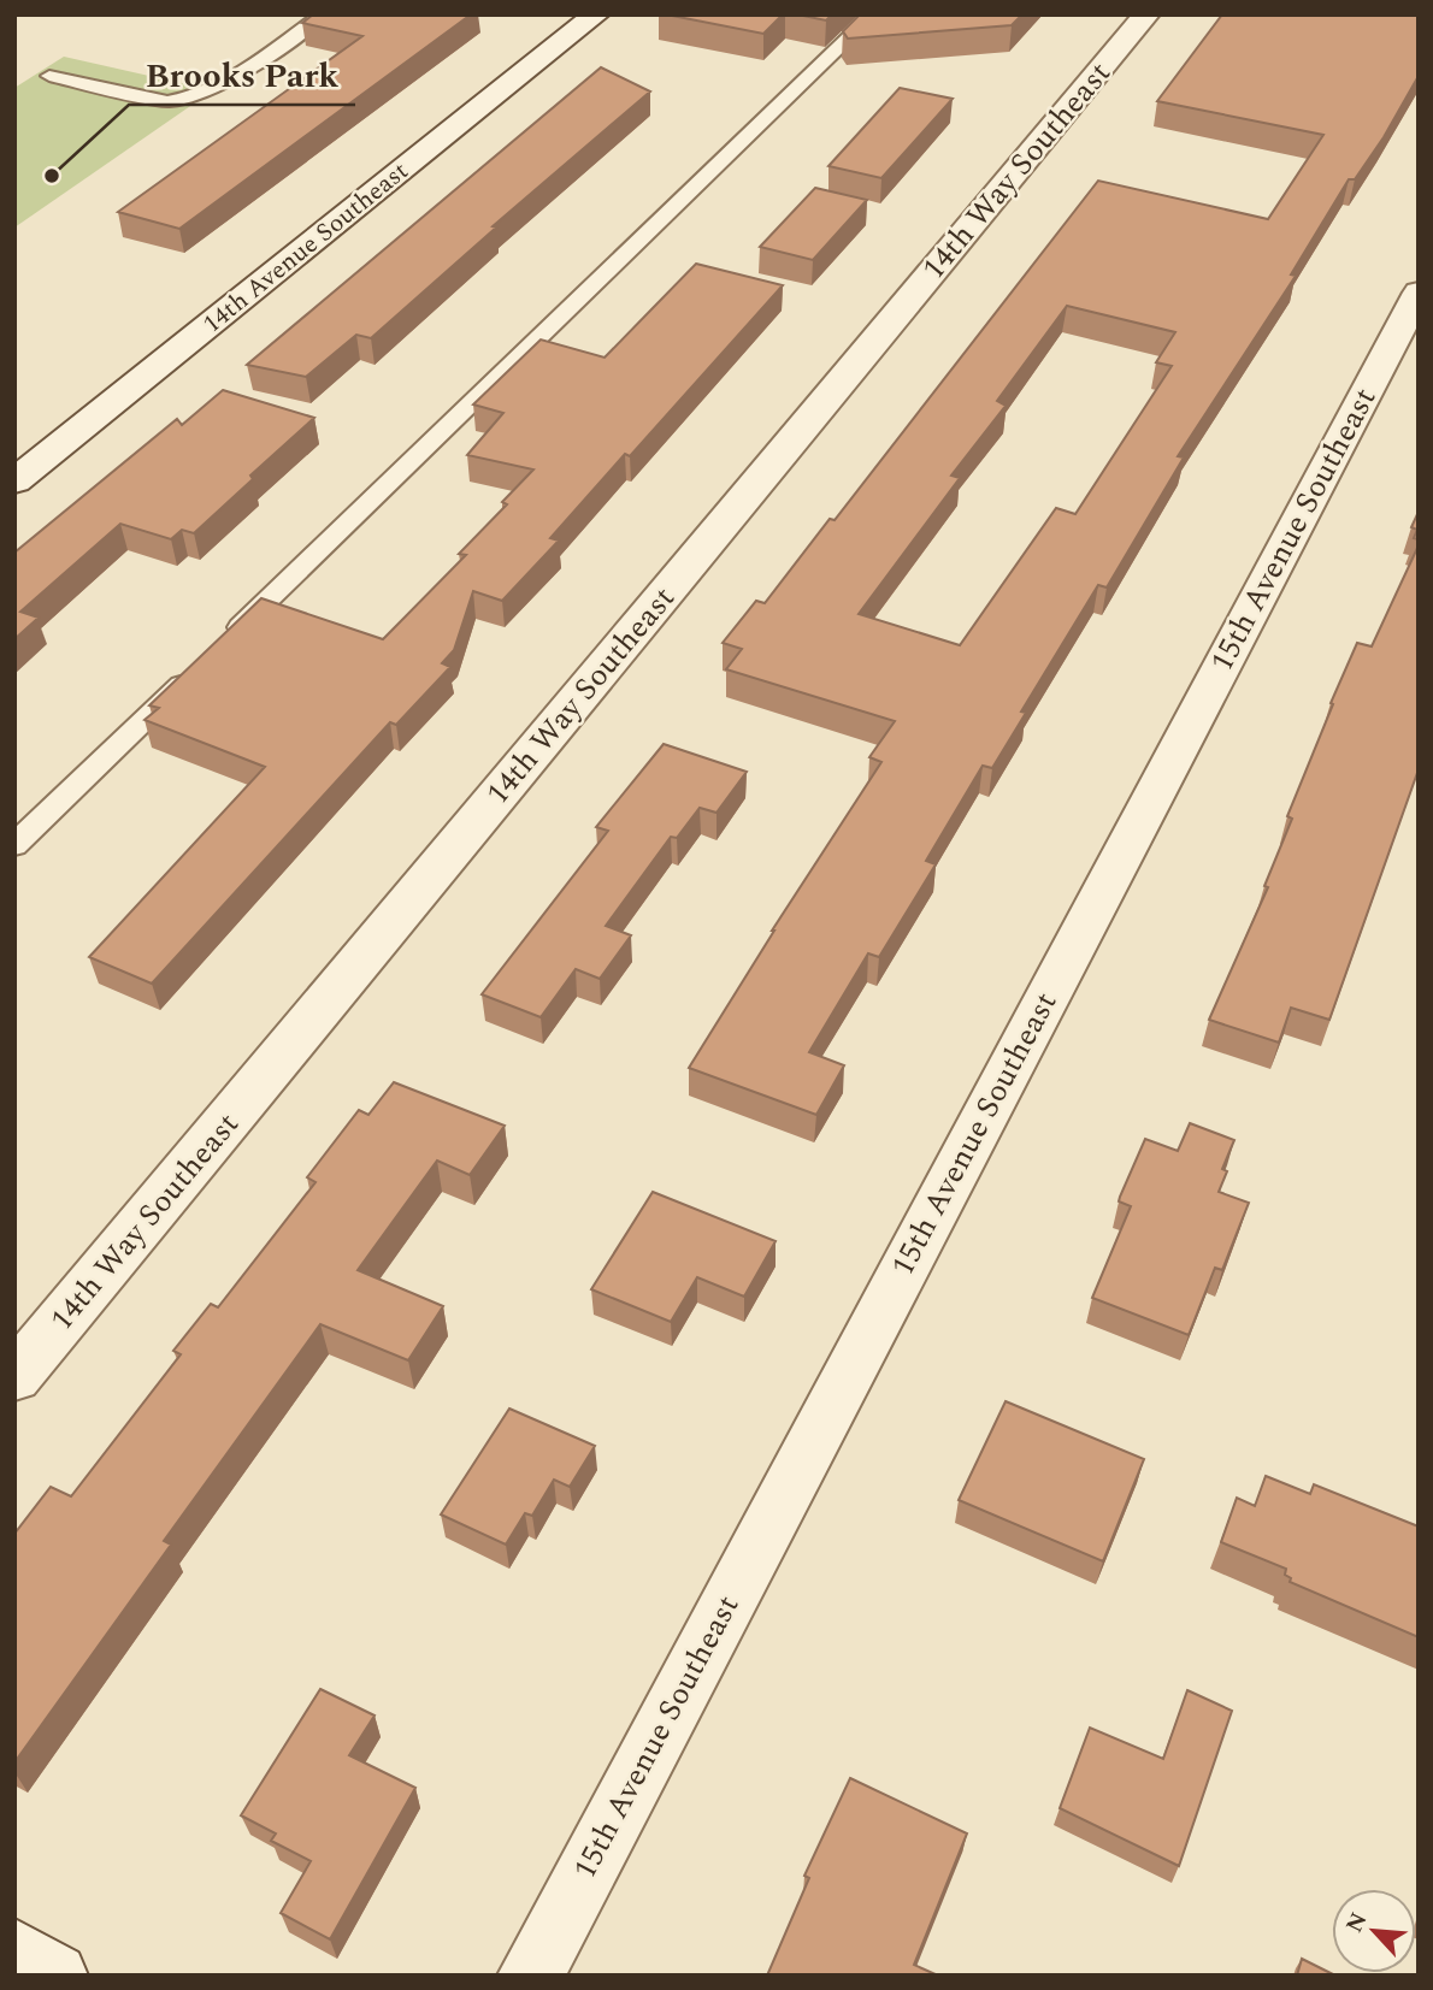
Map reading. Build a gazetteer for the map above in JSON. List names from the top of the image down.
{
  "streets": {
    "street": ["14th Way Southeast", "14th Avenue Southeast", "15th Avenue Southeast"]
  },
  "places": ["Brooks Park"],
  "north": "top left"
}
